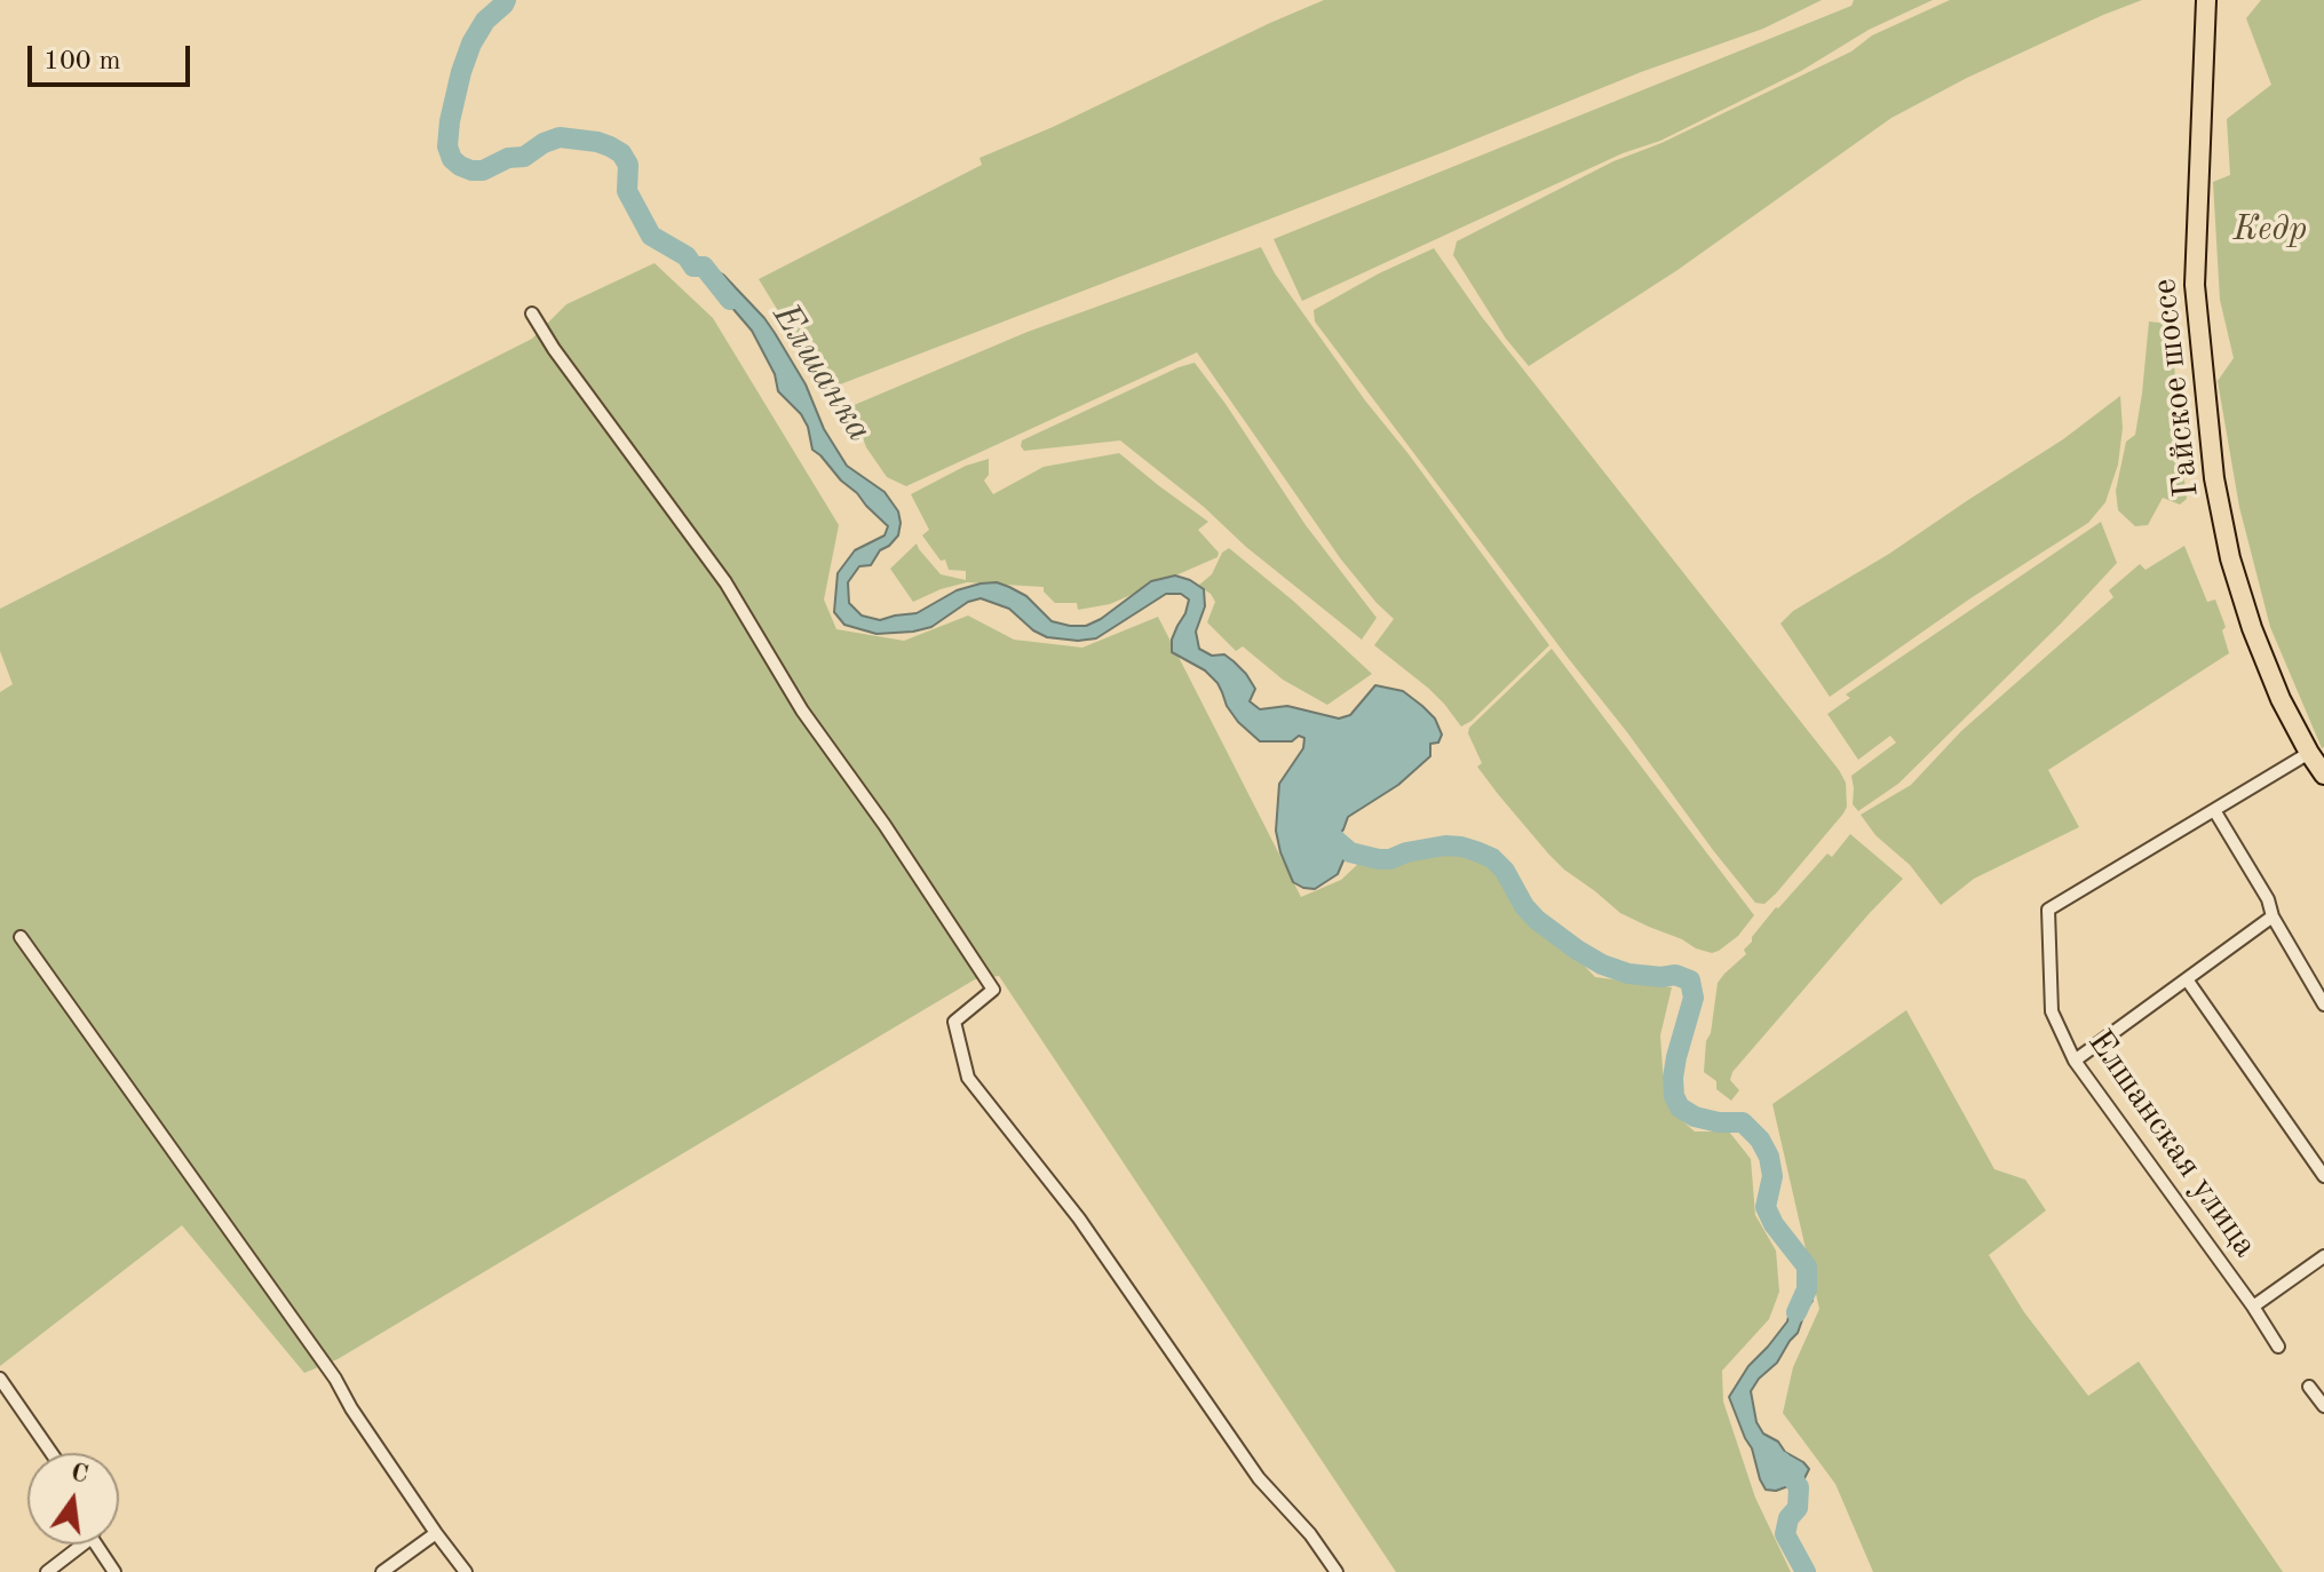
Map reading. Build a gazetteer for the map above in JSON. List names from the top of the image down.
{
  "streets": {
    "main road": ["Гайское шоссе"],
    "street": ["Елшанская улица"]
  },
  "water": ["Елшанка"],
  "parks": ["Кедр"],
  "scale_bar": "100 m",
  "north": "top"
}
